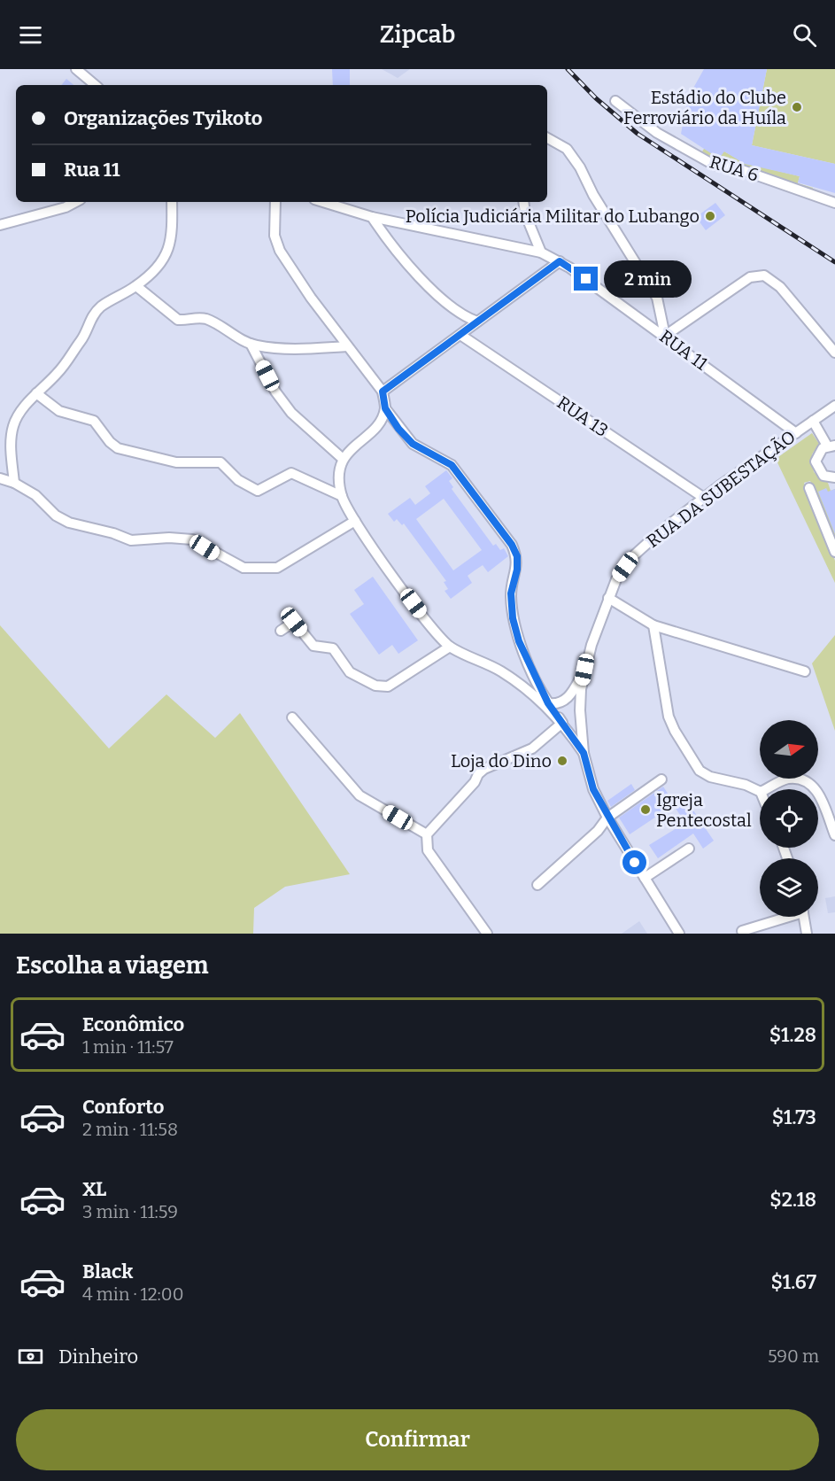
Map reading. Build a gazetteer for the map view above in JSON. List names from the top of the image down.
{
  "streets": {
    "street": [
      "RUA 6",
      "RUA 11",
      "RUA 13",
      "RUA DA SUBESTAÇÃO"
    ]
  },
  "crossings": [
    ["RUA 11", "RUA DA SUBESTAÇÃO"],
    ["RUA 13", "RUA DA SUBESTAÇÃO"]
  ],
  "places": [
    "Estádio do Clube Ferroviário da Huíla",
    "Polícia Judiciária Militar do Lubango",
    "Loja do Dino",
    "Igreja Pentecostal"
  ],
  "north": "right",
  "page": {
    "header": "Zipcab",
    "banner": ["Organizações Tyikoto", "Rua 11"],
    "bubble": "2 min",
    "heading": "Escolha a viagem",
    "list": [
      {
        "name": "Econômico",
        "note": "1 min · 11:57",
        "value": "$1.28"
      },
      {
        "name": "Conforto",
        "note": "2 min · 11:58",
        "value": "$1.73"
      },
      {
        "name": "XL",
        "note": "3 min · 11:59",
        "value": "$2.18"
      },
      {
        "name": "Black",
        "note": "4 min · 12:00",
        "value": "$1.67"
      }
    ],
    "pay": ["Dinheiro", "590 m"],
    "buttons": "Confirmar"
  }
}
